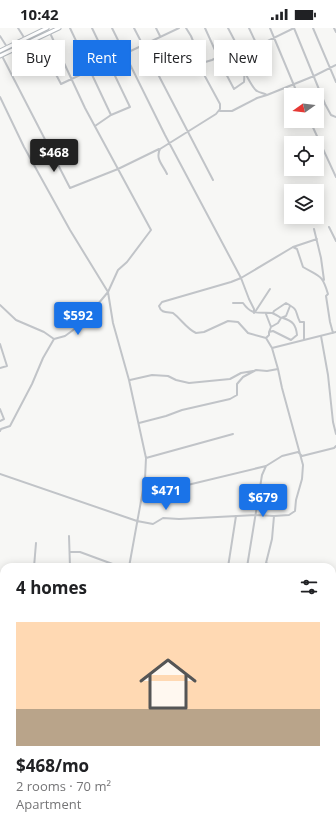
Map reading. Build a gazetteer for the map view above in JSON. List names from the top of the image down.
{
  "north": "left",
  "page": {
    "status": "10:42",
    "chip": [
      "Buy",
      "Rent",
      "Filters",
      "New"
    ],
    "price": [
      "$468",
      "$592",
      "$471",
      "$679"
    ],
    "heading": "4 homes",
    "list": [
      {
        "name": "$468/mo",
        "note": "2 rooms · 70 m² · Apartment"
      }
    ]
  }
}
